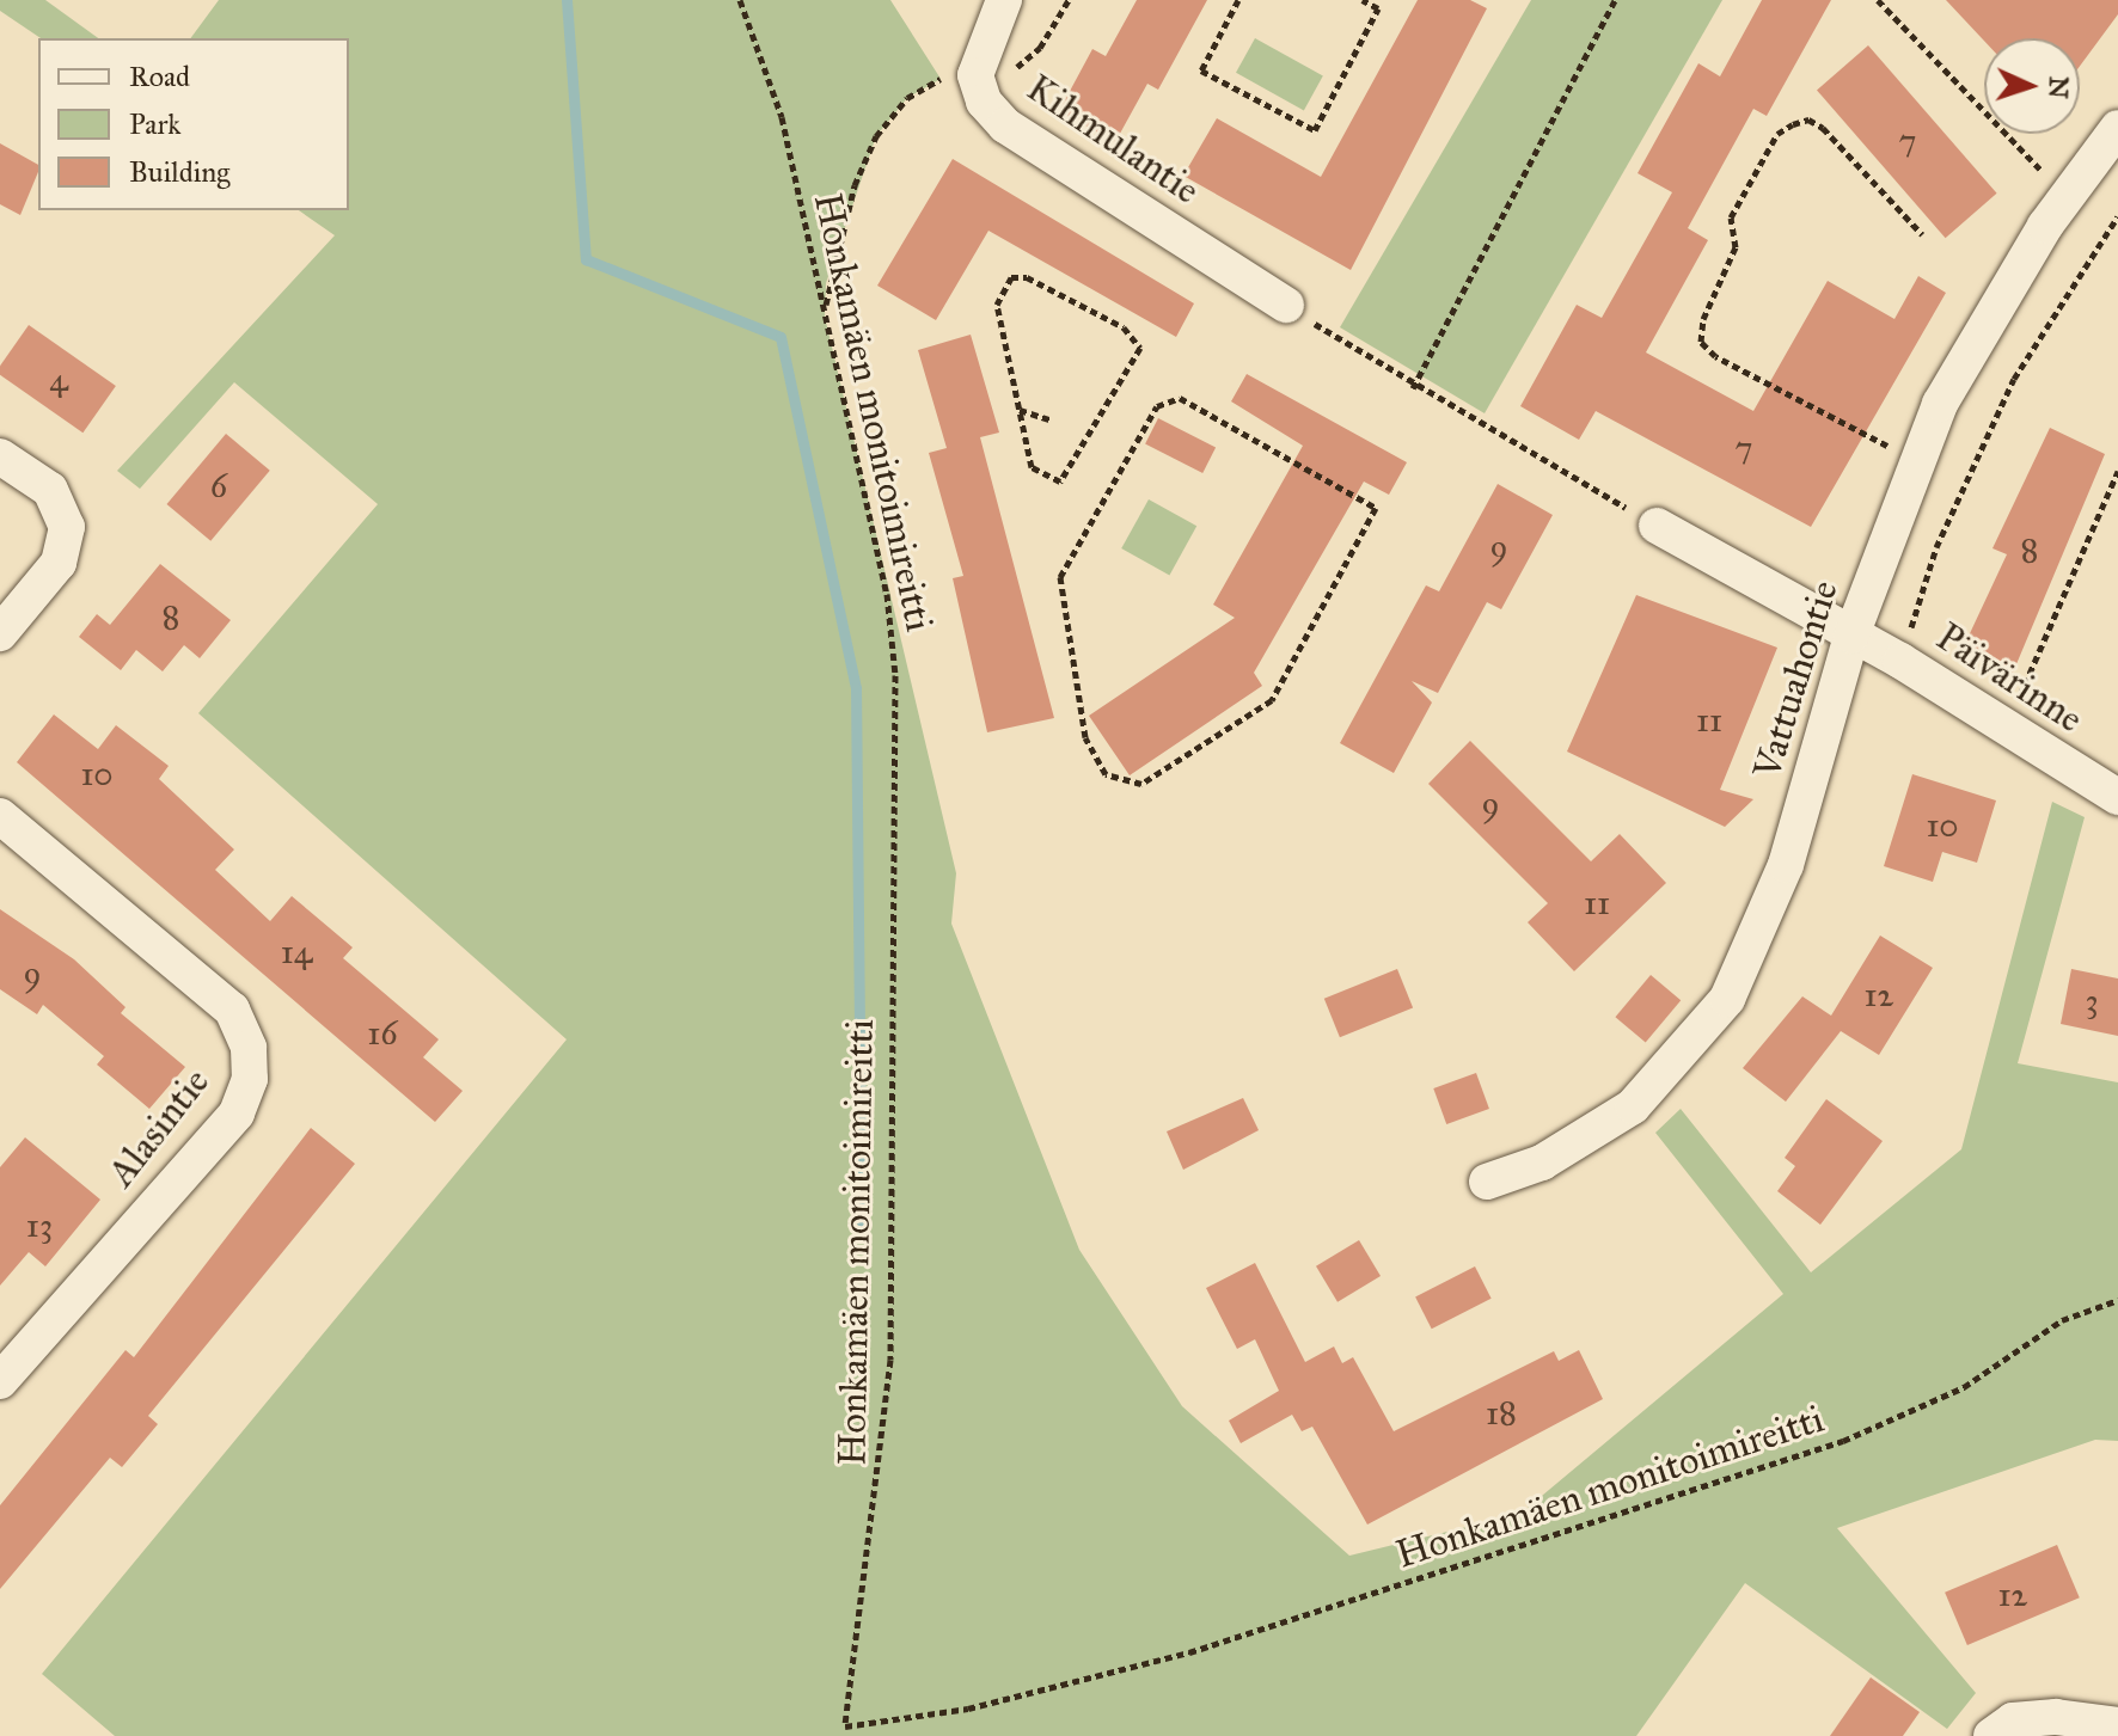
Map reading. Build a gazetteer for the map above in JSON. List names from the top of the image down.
{
  "streets": {
    "street": [
      "Kihmulantie",
      "Päivärinne",
      "Vattuahontie",
      "Alasintie"
    ],
    "path": ["Honkamäen monitoimireitti"]
  },
  "crossings": [
    ["Päivärinne", "Vattuahontie"]
  ],
  "house_numbers": [
    "7",
    "4",
    "7",
    "6",
    "9",
    "8",
    "8",
    "11",
    "10",
    "9",
    "10",
    "11",
    "14",
    "9",
    "12",
    "3",
    "16",
    "13",
    "18",
    "12"
  ],
  "legend": ["Road", "Park", "Building"],
  "north": "right"
}
